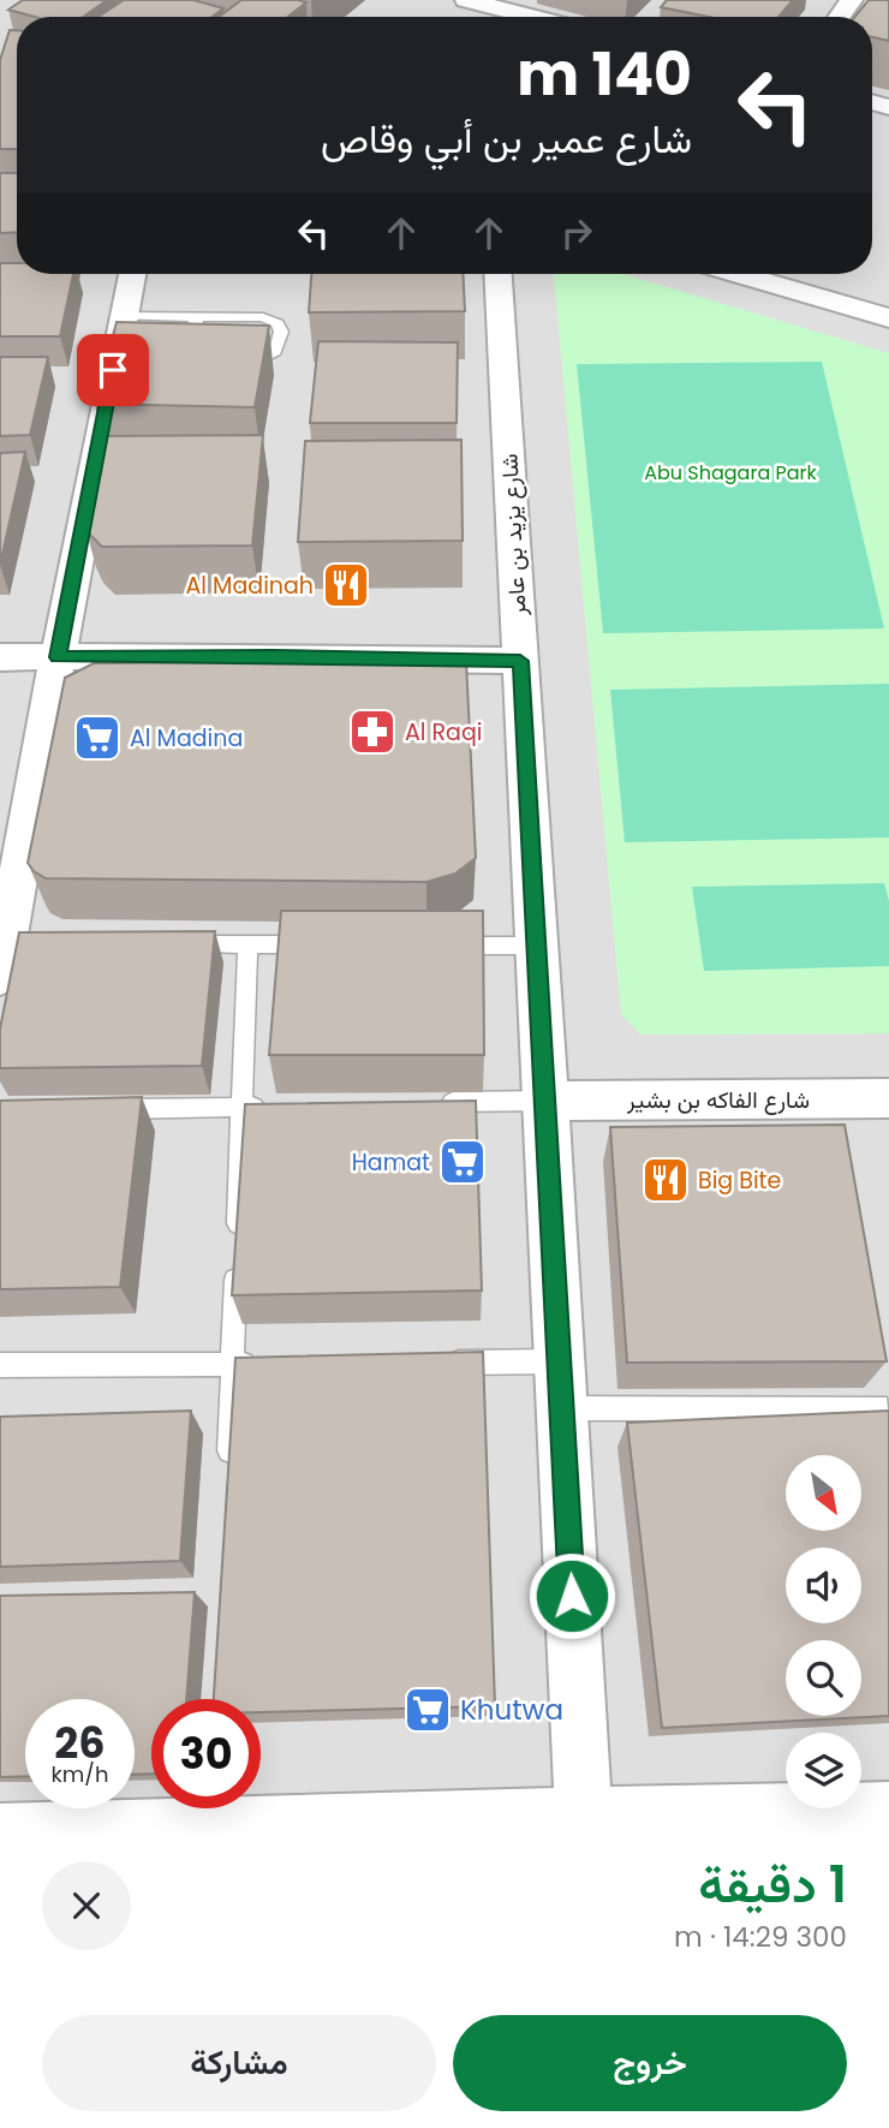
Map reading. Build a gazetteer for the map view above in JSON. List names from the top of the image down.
{
  "streets": {
    "street": ["شارع يزيد بن عامر", "شارع الفاكه بن بشير"]
  },
  "crossings": [
    ["شارع يزيد بن عامر", "شارع الفاكه بن بشير"]
  ],
  "parks": ["Abu Shagara Park"],
  "places": {
    "restaurant": ["Al Madinah", "Big Bite"],
    "pharmacy": ["Al Raqi"],
    "supermarket": ["Al Madina", "Hamat", "Khutwa"]
  },
  "north": "bottom right",
  "page": {
    "turn": ["140 m", "شارع عمير بن أبي وقاص"],
    "speed": "26 km/h",
    "limit": "30",
    "heading": ["1 دقيقة", "300 m · 14:29"],
    "buttons": ["خروج", "مشاركة"]
  }
}
